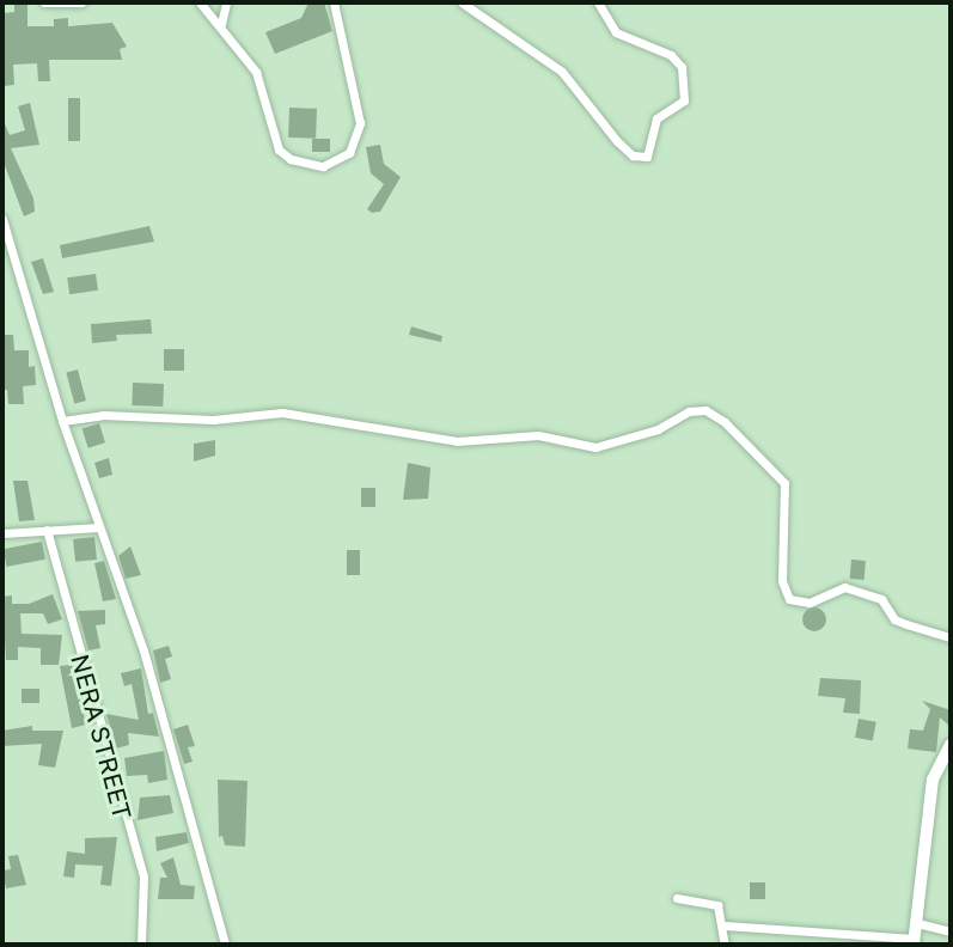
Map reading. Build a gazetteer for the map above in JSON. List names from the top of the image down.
{
  "streets": {
    "street": ["NERA STREET"]
  }
}
